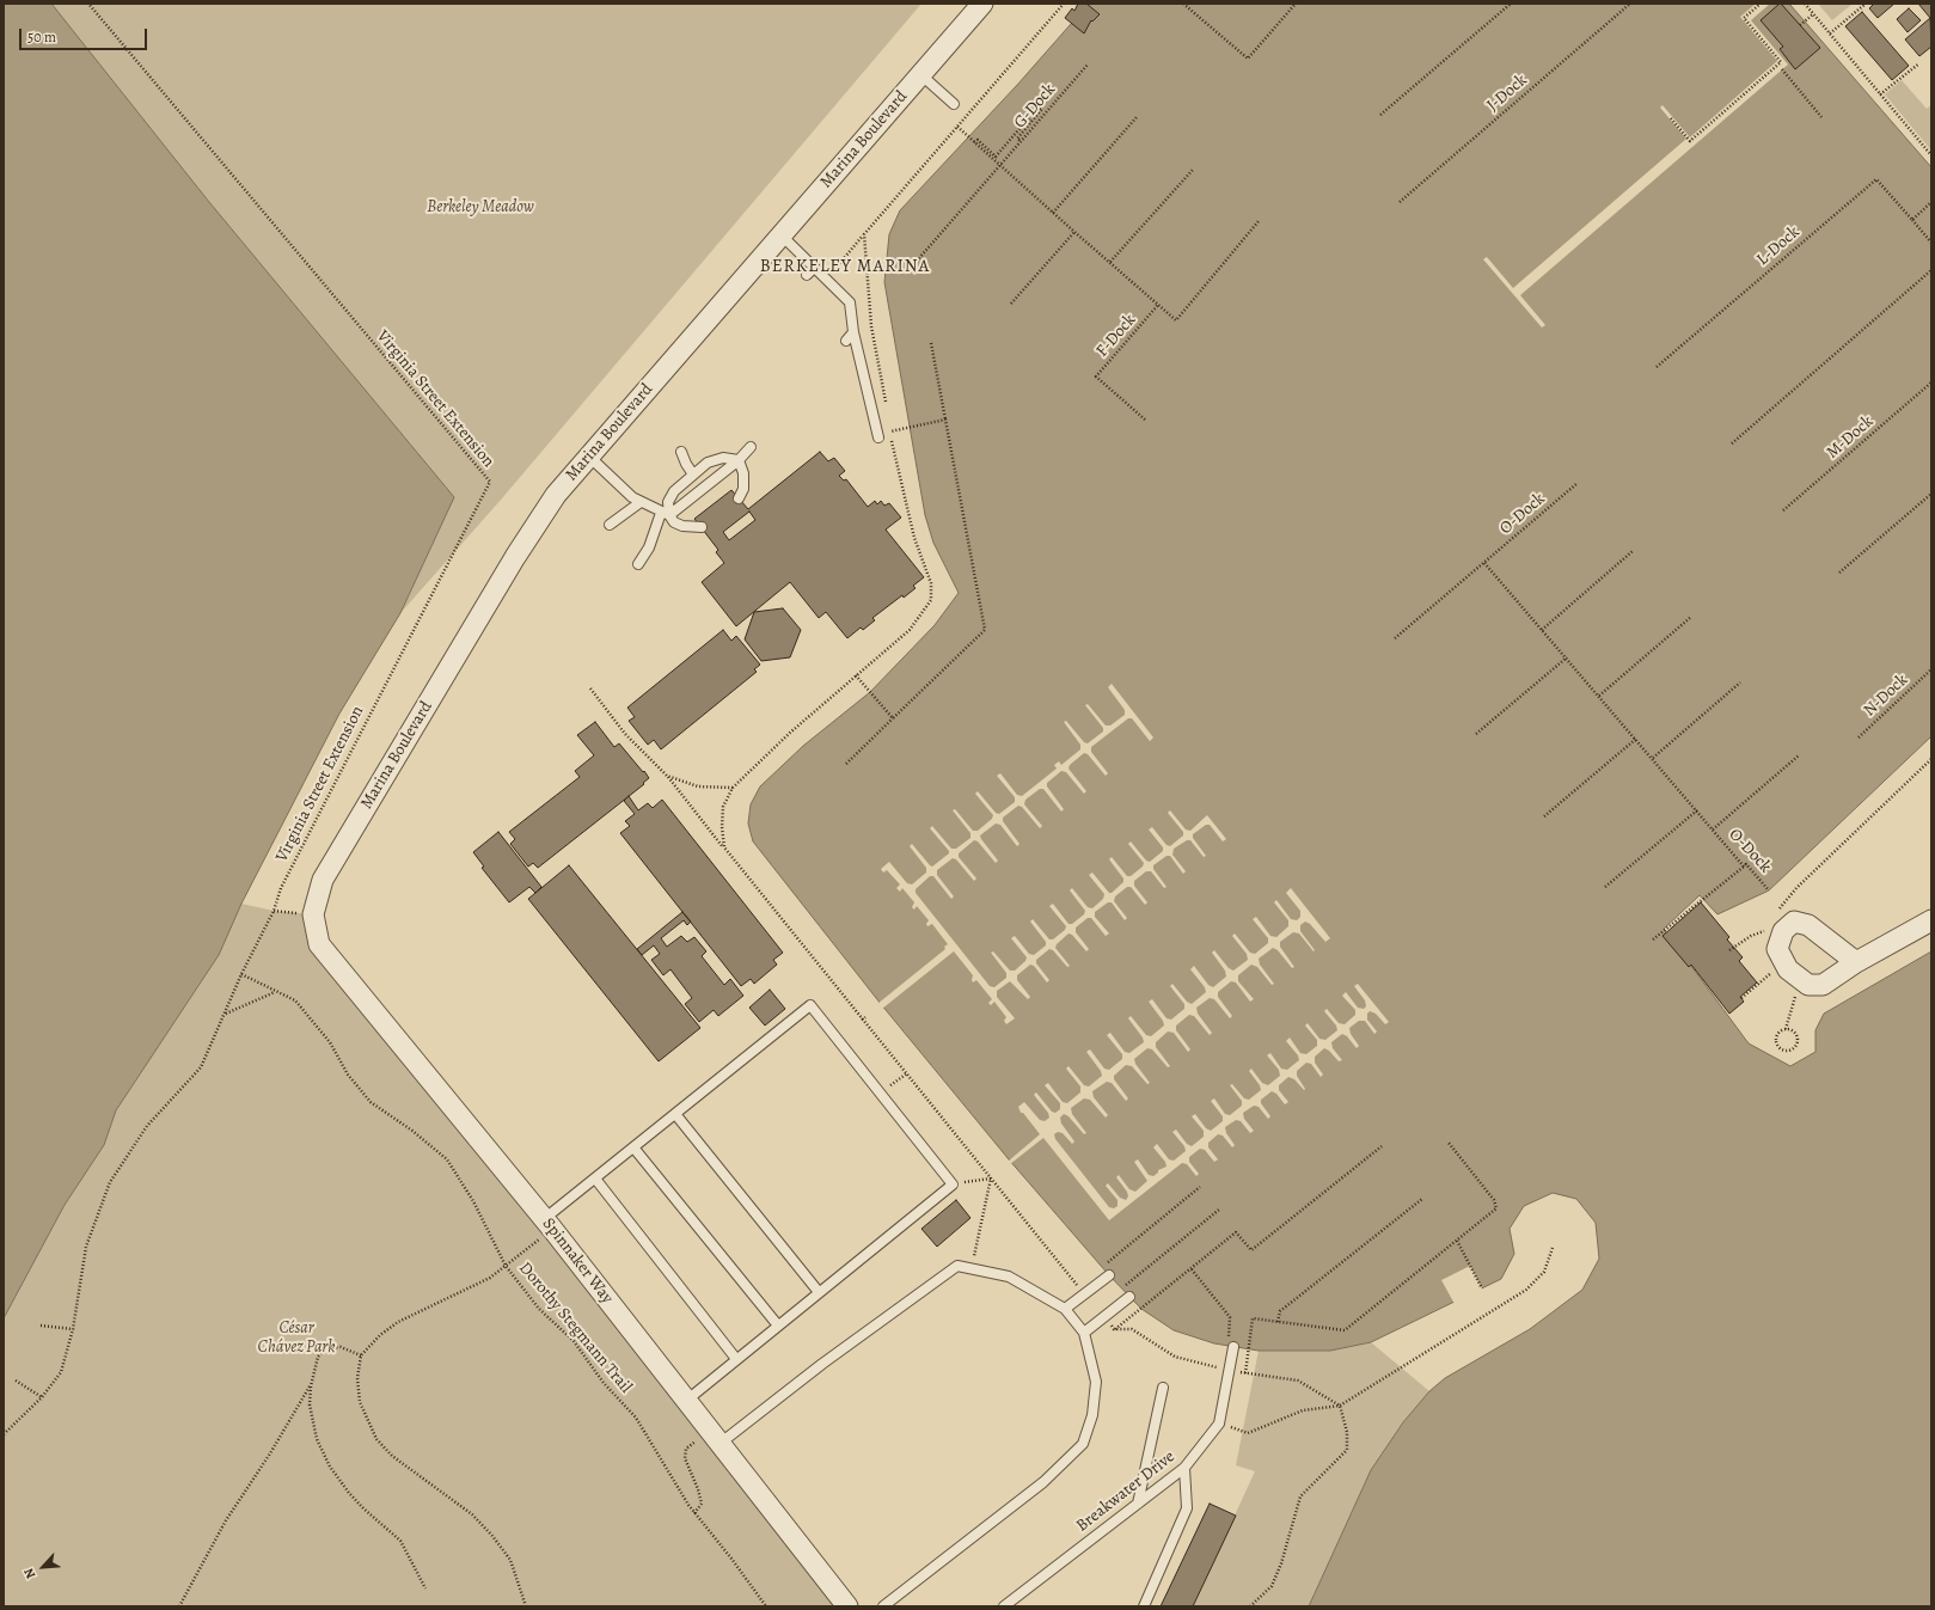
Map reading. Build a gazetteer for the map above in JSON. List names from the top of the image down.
{
  "streets": {
    "street": ["Marina Boulevard", "Spinnaker Way"],
    "lane": ["Breakwater Drive"],
    "path": [
      "J-Dock",
      "G-Dock",
      "L-Dock",
      "F-Dock",
      "Virginia Street Extension",
      "M-Dock",
      "O-Dock",
      "N-Dock",
      "Dorothy Stegmann Trail"
    ]
  },
  "crossings": [
    ["Marina Boulevard", "Spinnaker Way"],
    ["Virginia Street Extension", "Dorothy Stegmann Trail"]
  ],
  "districts": ["BERKELEY MARINA"],
  "parks": ["Berkeley Meadow", "César Chávez Park"],
  "scale_bar": "50 m",
  "north": "bottom left"
}
